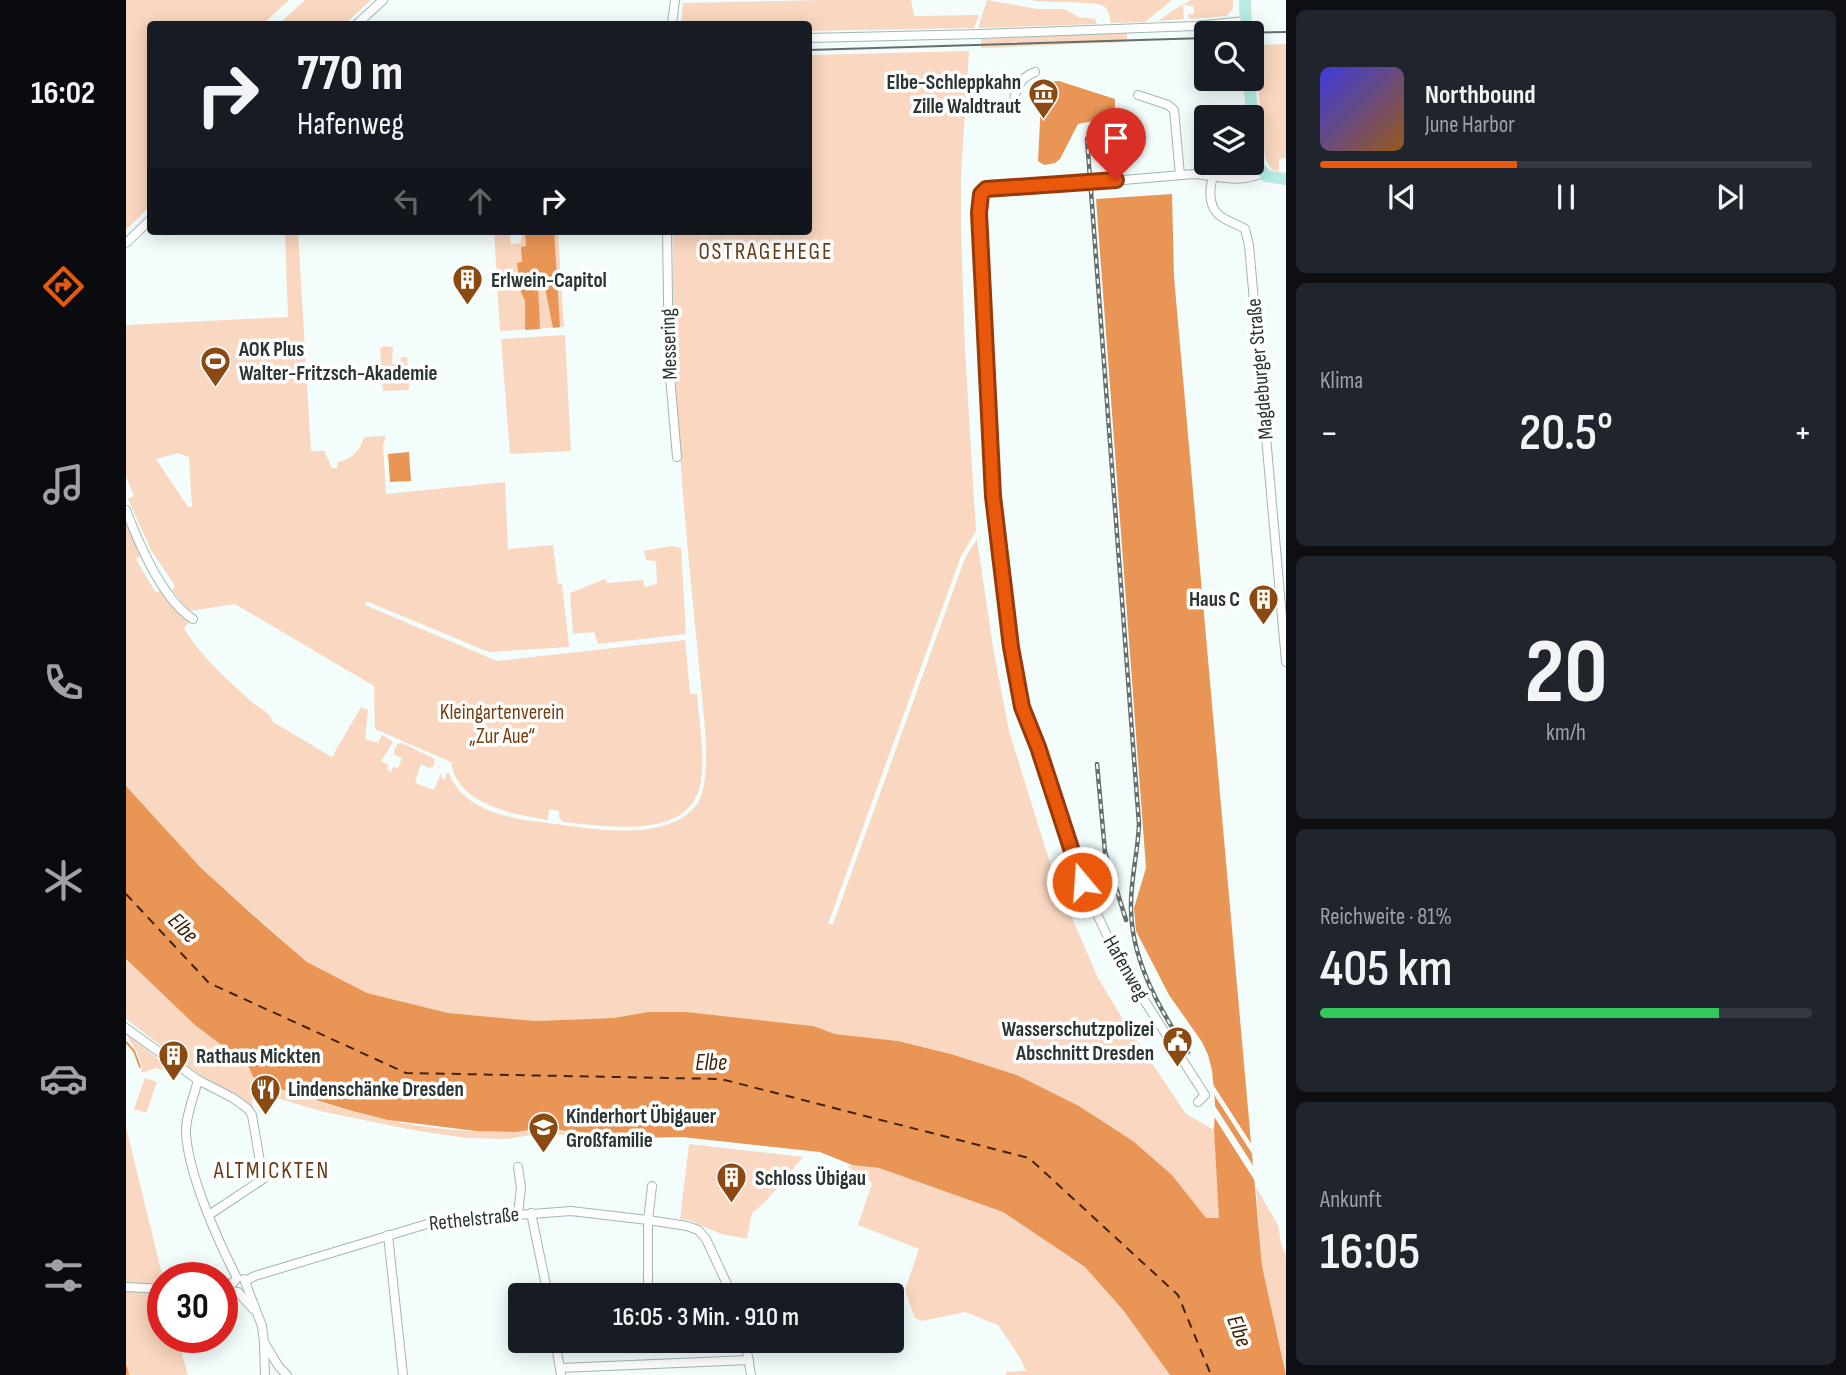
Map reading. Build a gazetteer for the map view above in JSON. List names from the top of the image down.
{
  "streets": {
    "street": [
      "Messering",
      "Magdeburger Straße",
      "Hafenweg",
      "Rethelstraße"
    ]
  },
  "crossings": [
    ["Magdeburger Straße", "Hafenweg"]
  ],
  "districts": ["OSTRAGEHEGE", "ALTMICKTEN"],
  "water": ["Elbe"],
  "parks": ["Kleingartenverein „Zur Aue“"],
  "places": {
    "museum": ["Elbe-Schleppkahn Zille Waldtraut"],
    "building": [
      "Erlwein-Capitol",
      "Haus C",
      "Rathaus Mickten",
      "Schloss Übigau"
    ],
    "sports": ["AOK Plus Walter-Fritzsch-Akademie"],
    "public building": ["Wasserschutzpolizei Abschnitt Dresden"],
    "restaurant": ["Lindenschänke Dresden"],
    "school or university": ["Kinderhort Übigauer Großfamilie"]
  },
  "page": {
    "tabs": "16:02",
    "turn": ["770 m", "Hafenweg"],
    "song": ["Northbound", "June Harbor"],
    "tile": [
      "Klima",
      ["20", "km/h"],
      ["Reichweite · 81%", "405 km"],
      ["Ankunft", "16:05"]
    ],
    "heat": ["−", "20.5°", "+"],
    "limit": "30",
    "trip": "16:05 · 3 Min. · 910 m"
  }
}
